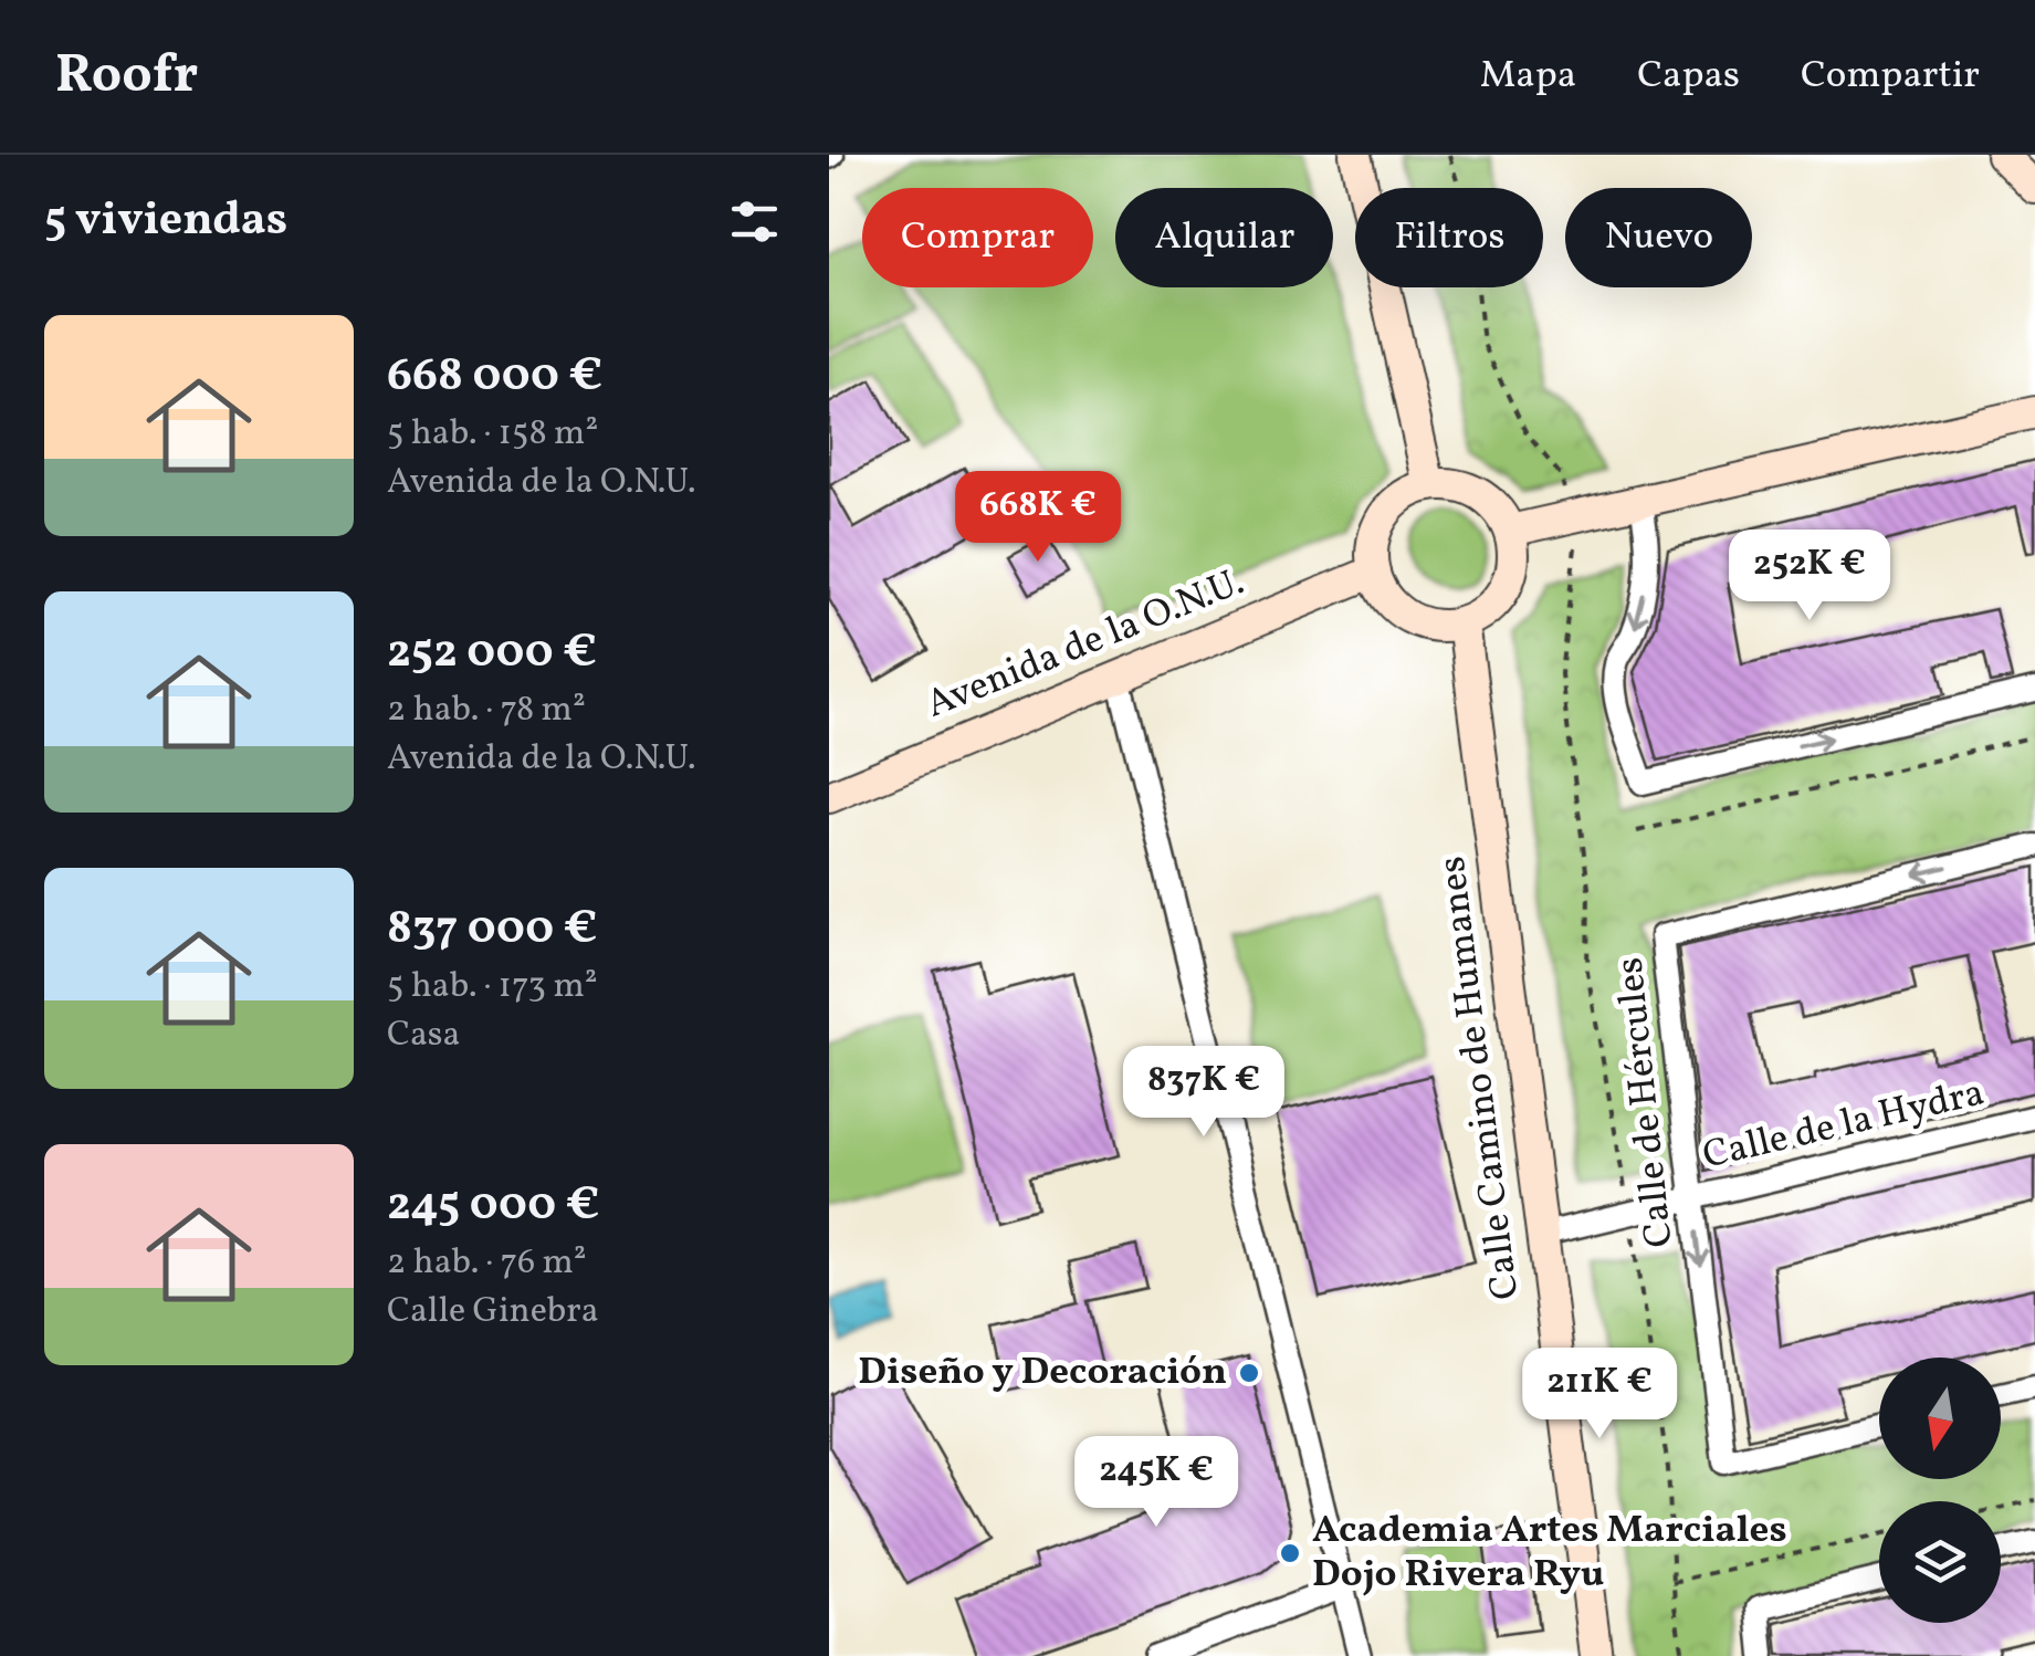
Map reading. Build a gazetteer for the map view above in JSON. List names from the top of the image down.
{
  "streets": {
    "street": [
      "Avenida de la O.N.U.",
      "Calle Camino de Humanes",
      "Calle de Hércules",
      "Calle de la Hydra"
    ]
  },
  "crossings": [
    ["Avenida de la O.N.U.", "Calle Camino de Humanes"],
    ["Calle Camino de Humanes", "Calle de la Hydra"],
    ["Calle de Hércules", "Calle de la Hydra"]
  ],
  "places": ["Diseño y Decoración", "Academia Artes Marciales Dojo Rivera Ryu"],
  "north": "bottom",
  "page": {
    "header": "Roofr",
    "nav": ["Mapa", "Capas", "Compartir"],
    "heading": "5 viviendas",
    "chip": [
      "Comprar",
      "Alquilar",
      "Filtros",
      "Nuevo"
    ],
    "list": [
      {
        "name": "668 000 €",
        "note": "5 hab. · 158 m² · Avenida de la O.N.U."
      },
      {
        "name": "252 000 €",
        "note": "2 hab. · 78 m² · Avenida de la O.N.U."
      },
      {
        "name": "837 000 €",
        "note": "5 hab. · 173 m² · Casa"
      },
      {
        "name": "245 000 €",
        "note": "2 hab. · 76 m² · Calle Ginebra"
      }
    ],
    "price": [
      "668K €",
      "252K €",
      "837K €",
      "211K €",
      "245K €"
    ]
  }
}
